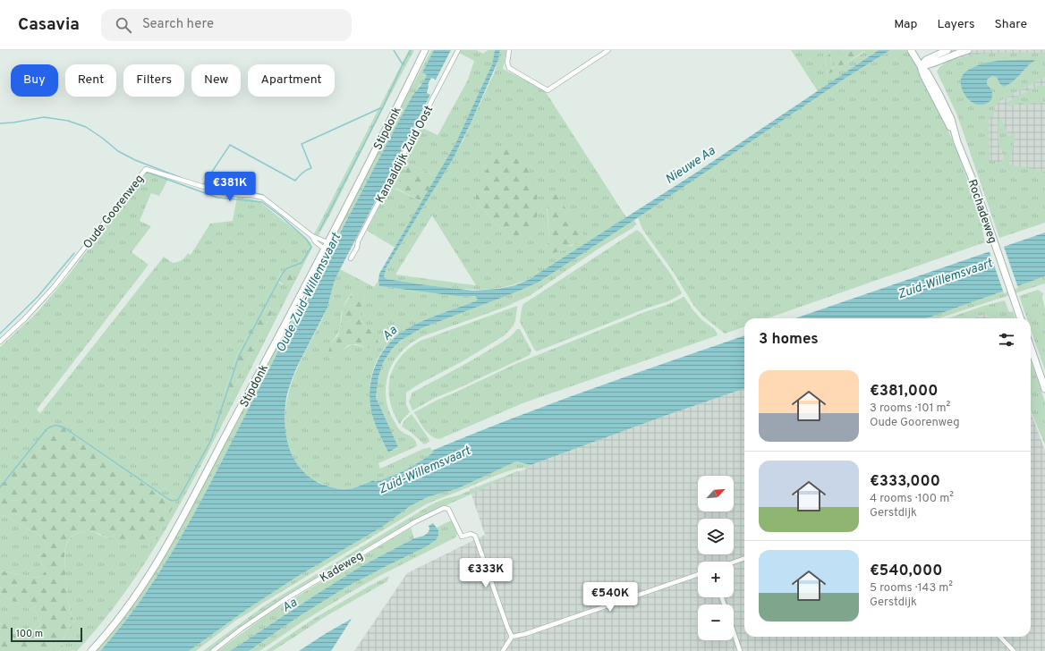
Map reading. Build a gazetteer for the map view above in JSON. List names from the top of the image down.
{
  "streets": {
    "main road": ["Stipdonk", "Rochadeweg"],
    "street": ["Kanaaldijk Zuid Oost", "Oude Goorenweg", "Kadeweg"]
  },
  "crossings": [
    ["Stipdonk", "Oude Goorenweg"]
  ],
  "water": [
    "Nieuwe Aa",
    "Zuid-Willemsvaart",
    "Oude Zuid-Willemsvaart",
    "Aa"
  ],
  "scale_bar": "100 m",
  "north": "top right",
  "page": {
    "header": "Casavia",
    "search": "Search here",
    "nav": ["Map", "Layers", "Share"],
    "chip": [
      "Buy",
      "Rent",
      "Filters",
      "New",
      "Apartment"
    ],
    "price": ["€381K", "€333K", "€540K"],
    "heading": "3 homes",
    "list": [
      {
        "name": "€381,000",
        "note": "3 rooms · 101 m² · Oude Goorenweg"
      },
      {
        "name": "€333,000",
        "note": "4 rooms · 100 m² · Gerstdijk"
      },
      {
        "name": "€540,000",
        "note": "5 rooms · 143 m² · Gerstdijk"
      }
    ],
    "map_buttons": ["+", "−"],
    "scale": "100 m"
  }
}
